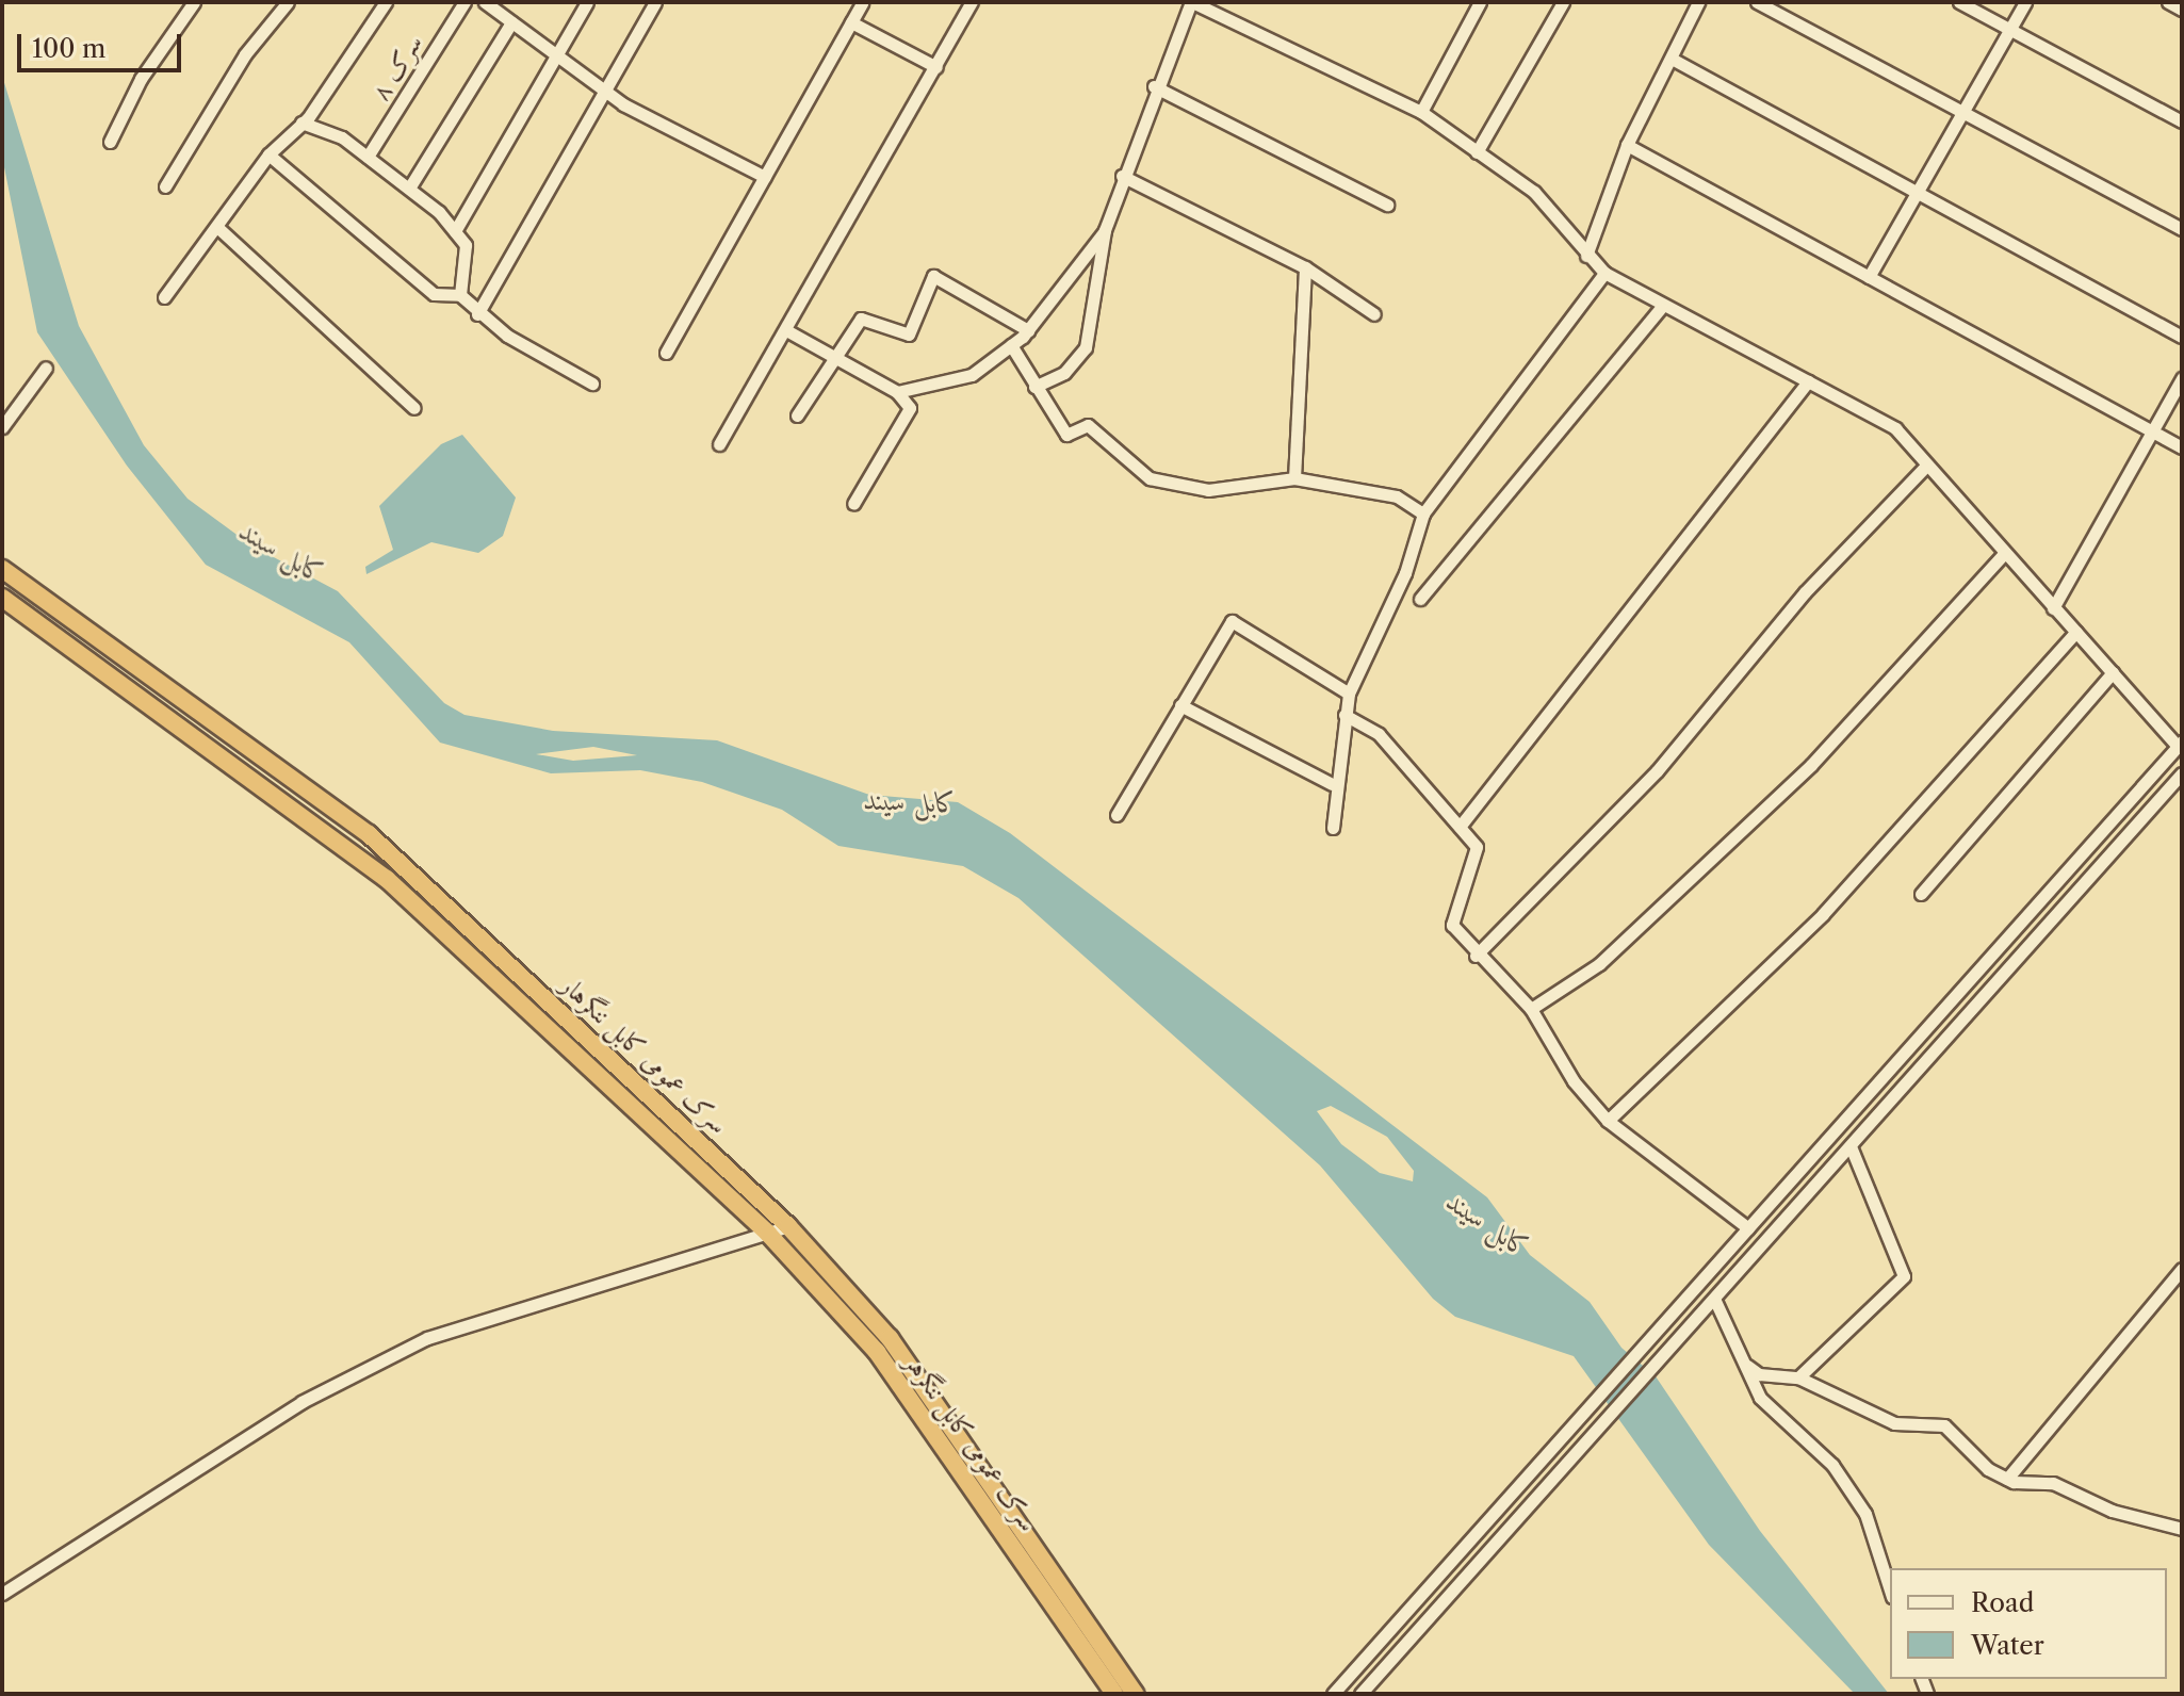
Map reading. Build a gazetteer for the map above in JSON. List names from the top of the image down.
{
  "streets": {
    "highway": ["سرک عمومی کابل ننگرهار", "سرک عمومی کابل ننگرهر"],
    "street": ["سرک ۸"]
  },
  "crossings": [
    ["سرک عمومی کابل ننگرهار", "سرک عمومی کابل ننگرهر"]
  ],
  "water": ["کابل سيند"],
  "legend": ["Road", "Water"],
  "scale_bar": "100 m"
}
